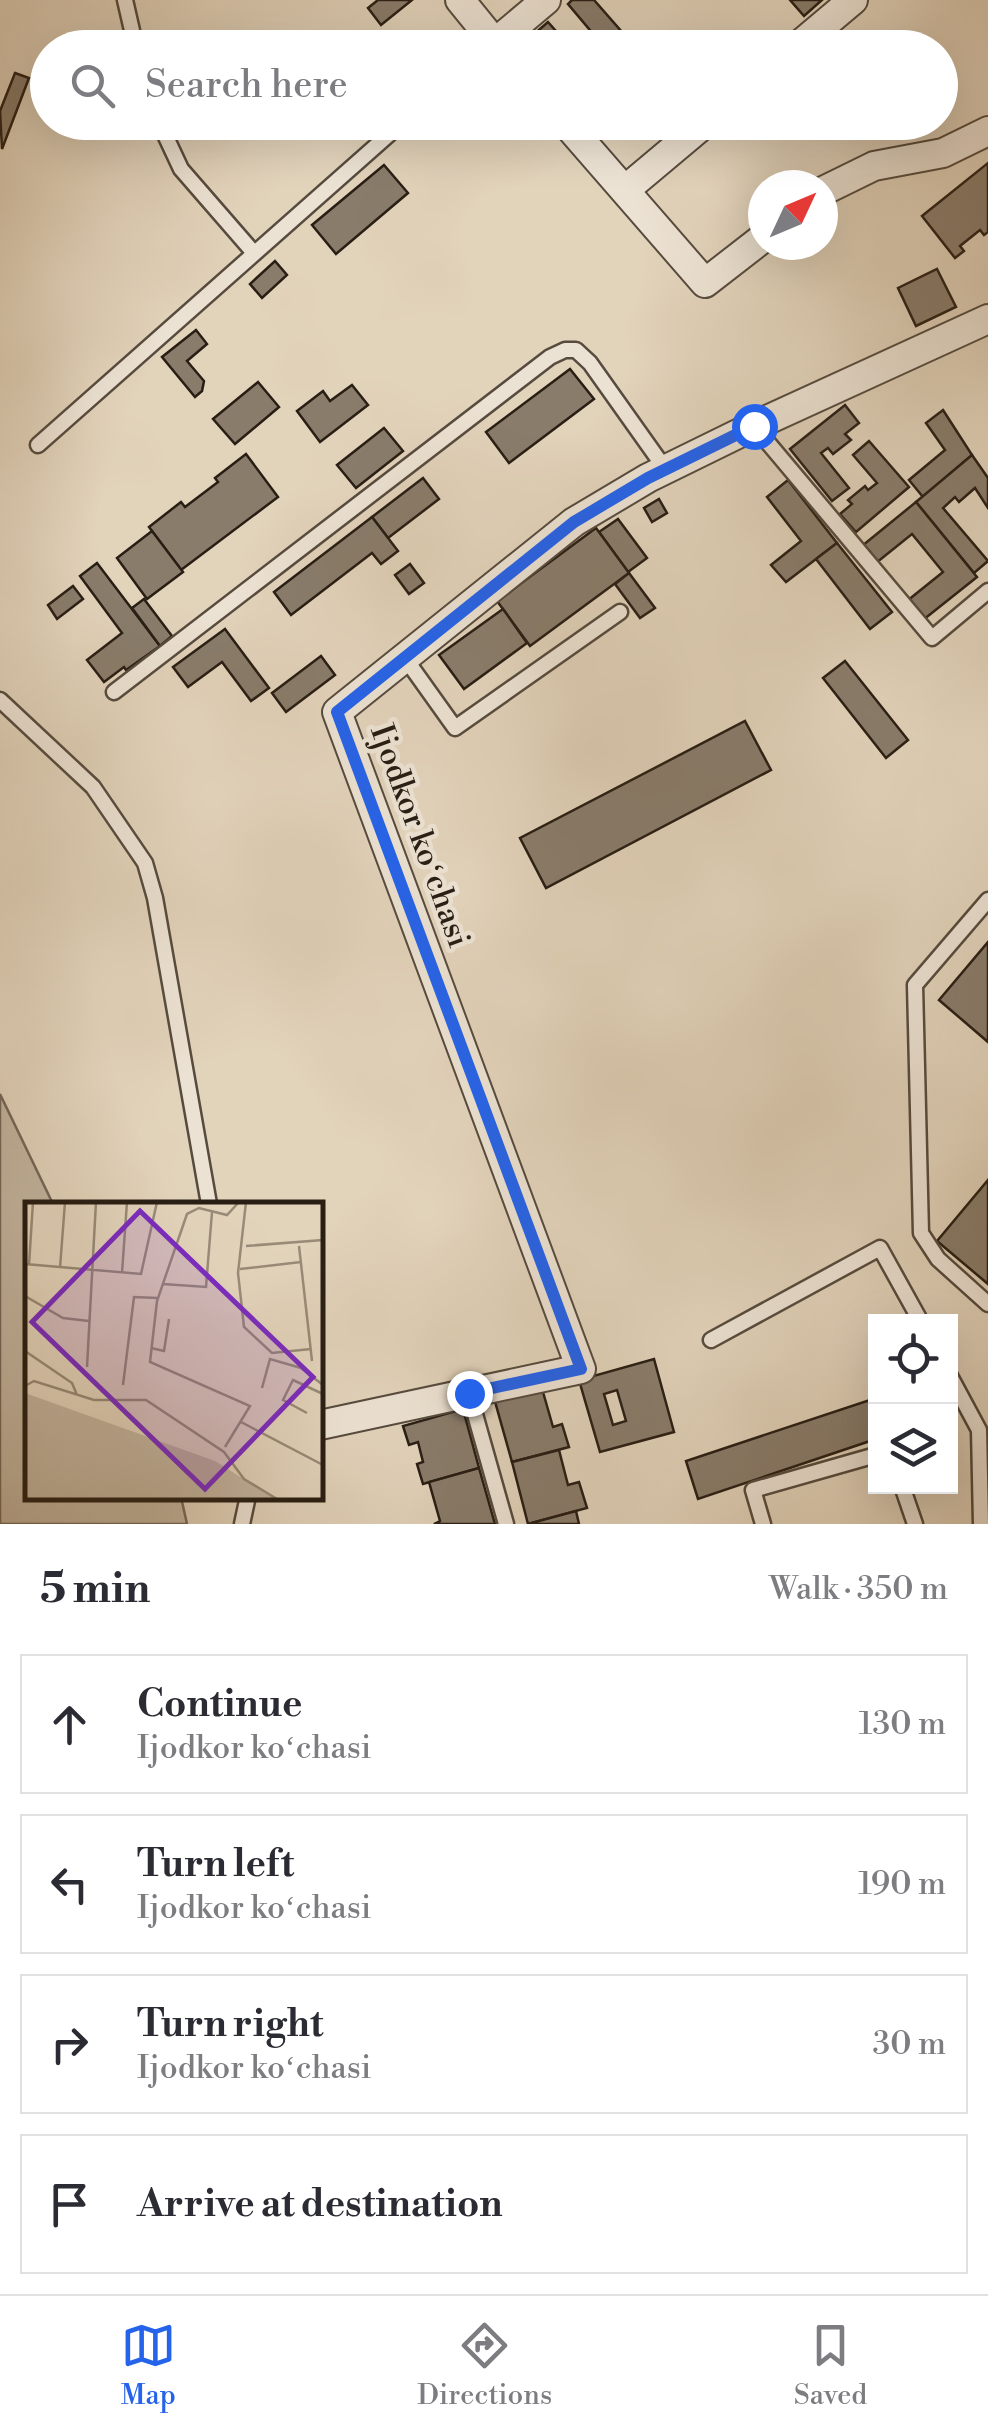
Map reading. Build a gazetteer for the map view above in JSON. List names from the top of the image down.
{
  "streets": {
    "street": ["Ijodkor koʻchasi"]
  },
  "north": "top right",
  "page": {
    "search": "Search here",
    "heading": ["5 min", "Walk · 350 m"],
    "list": [
      ["Continue", "Ijodkor koʻchasi", "130 m"],
      ["Turn left", "Ijodkor koʻchasi", "190 m"],
      ["Turn right", "Ijodkor koʻchasi", "30 m"],
      "Arrive at destination"
    ],
    "nav": ["Map", "Directions", "Saved"]
  }
}
